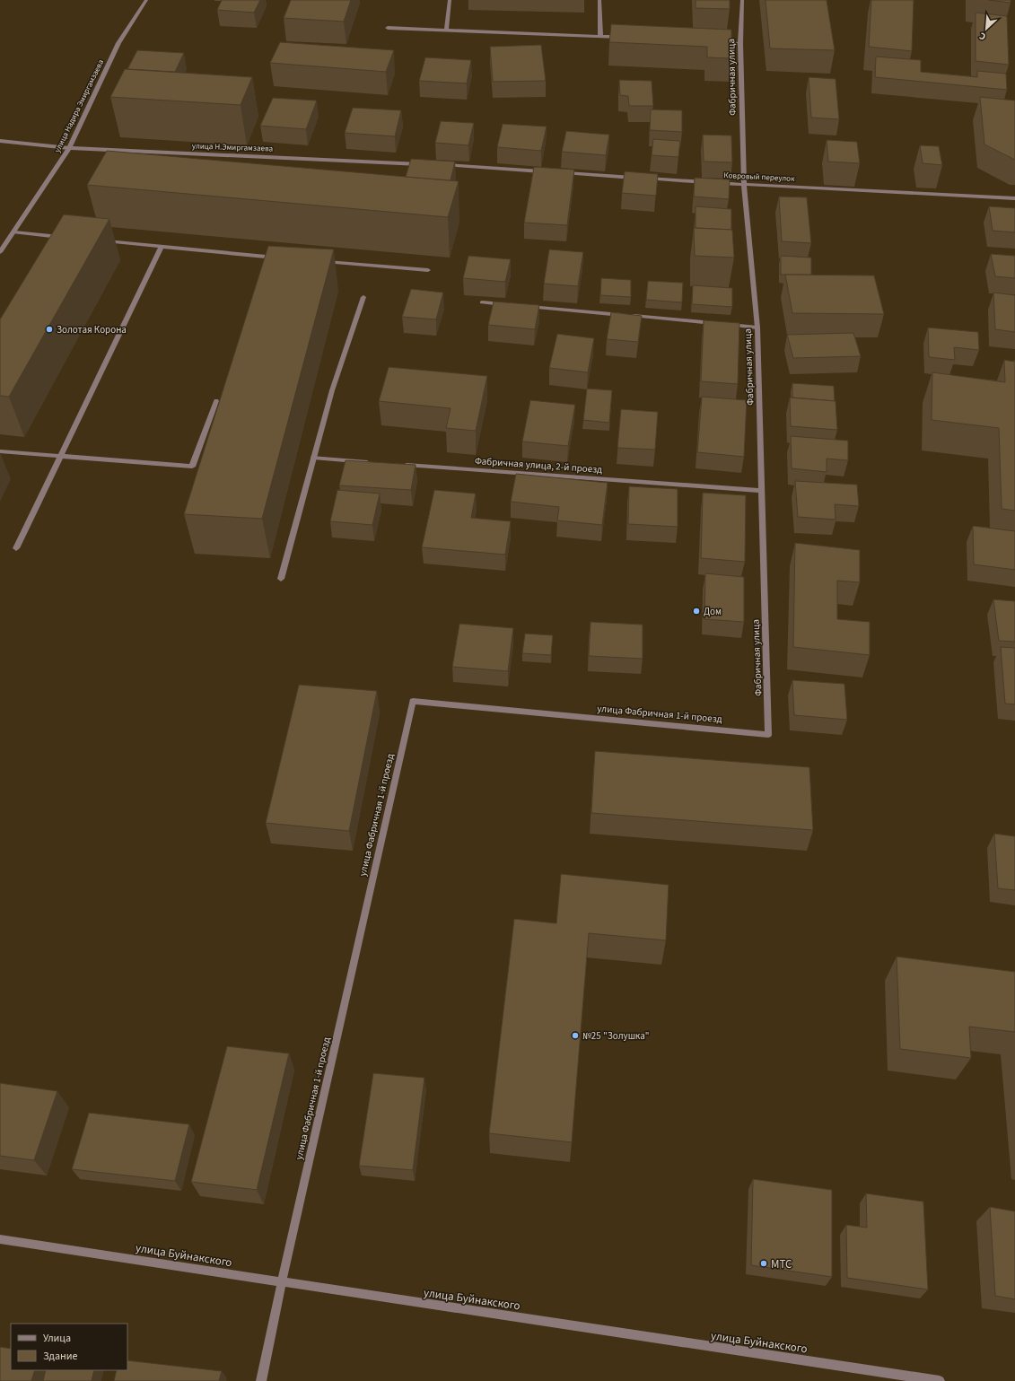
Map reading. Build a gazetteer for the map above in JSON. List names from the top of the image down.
{
  "streets": {
    "street": [
      "Фабричная улица",
      "улица Надира Эмиргамзаева",
      "улица Н.Эмиргамзаева",
      "Ковровый переулок",
      "Фабричная улица, 2-й проезд",
      "улица Фабричная 1-й проезд",
      "улица Буйнакского"
    ]
  },
  "crossings": [
    ["Фабричная улица", "Ковровый переулок"],
    ["Фабричная улица", "Фабричная улица, 2-й проезд"],
    ["Фабричная улица", "улица Фабричная 1-й проезд"],
    ["улица Надира Эмиргамзаева", "улица Н.Эмиргамзаева"],
    ["улица Фабричная 1-й проезд", "улица Буйнакского"]
  ],
  "places": [
    "Золотая Корона",
    "Дом",
    "№25 \"Золушка\"",
    "МТС"
  ],
  "legend": ["Улица", "Здание"],
  "north": "bottom left"
}
